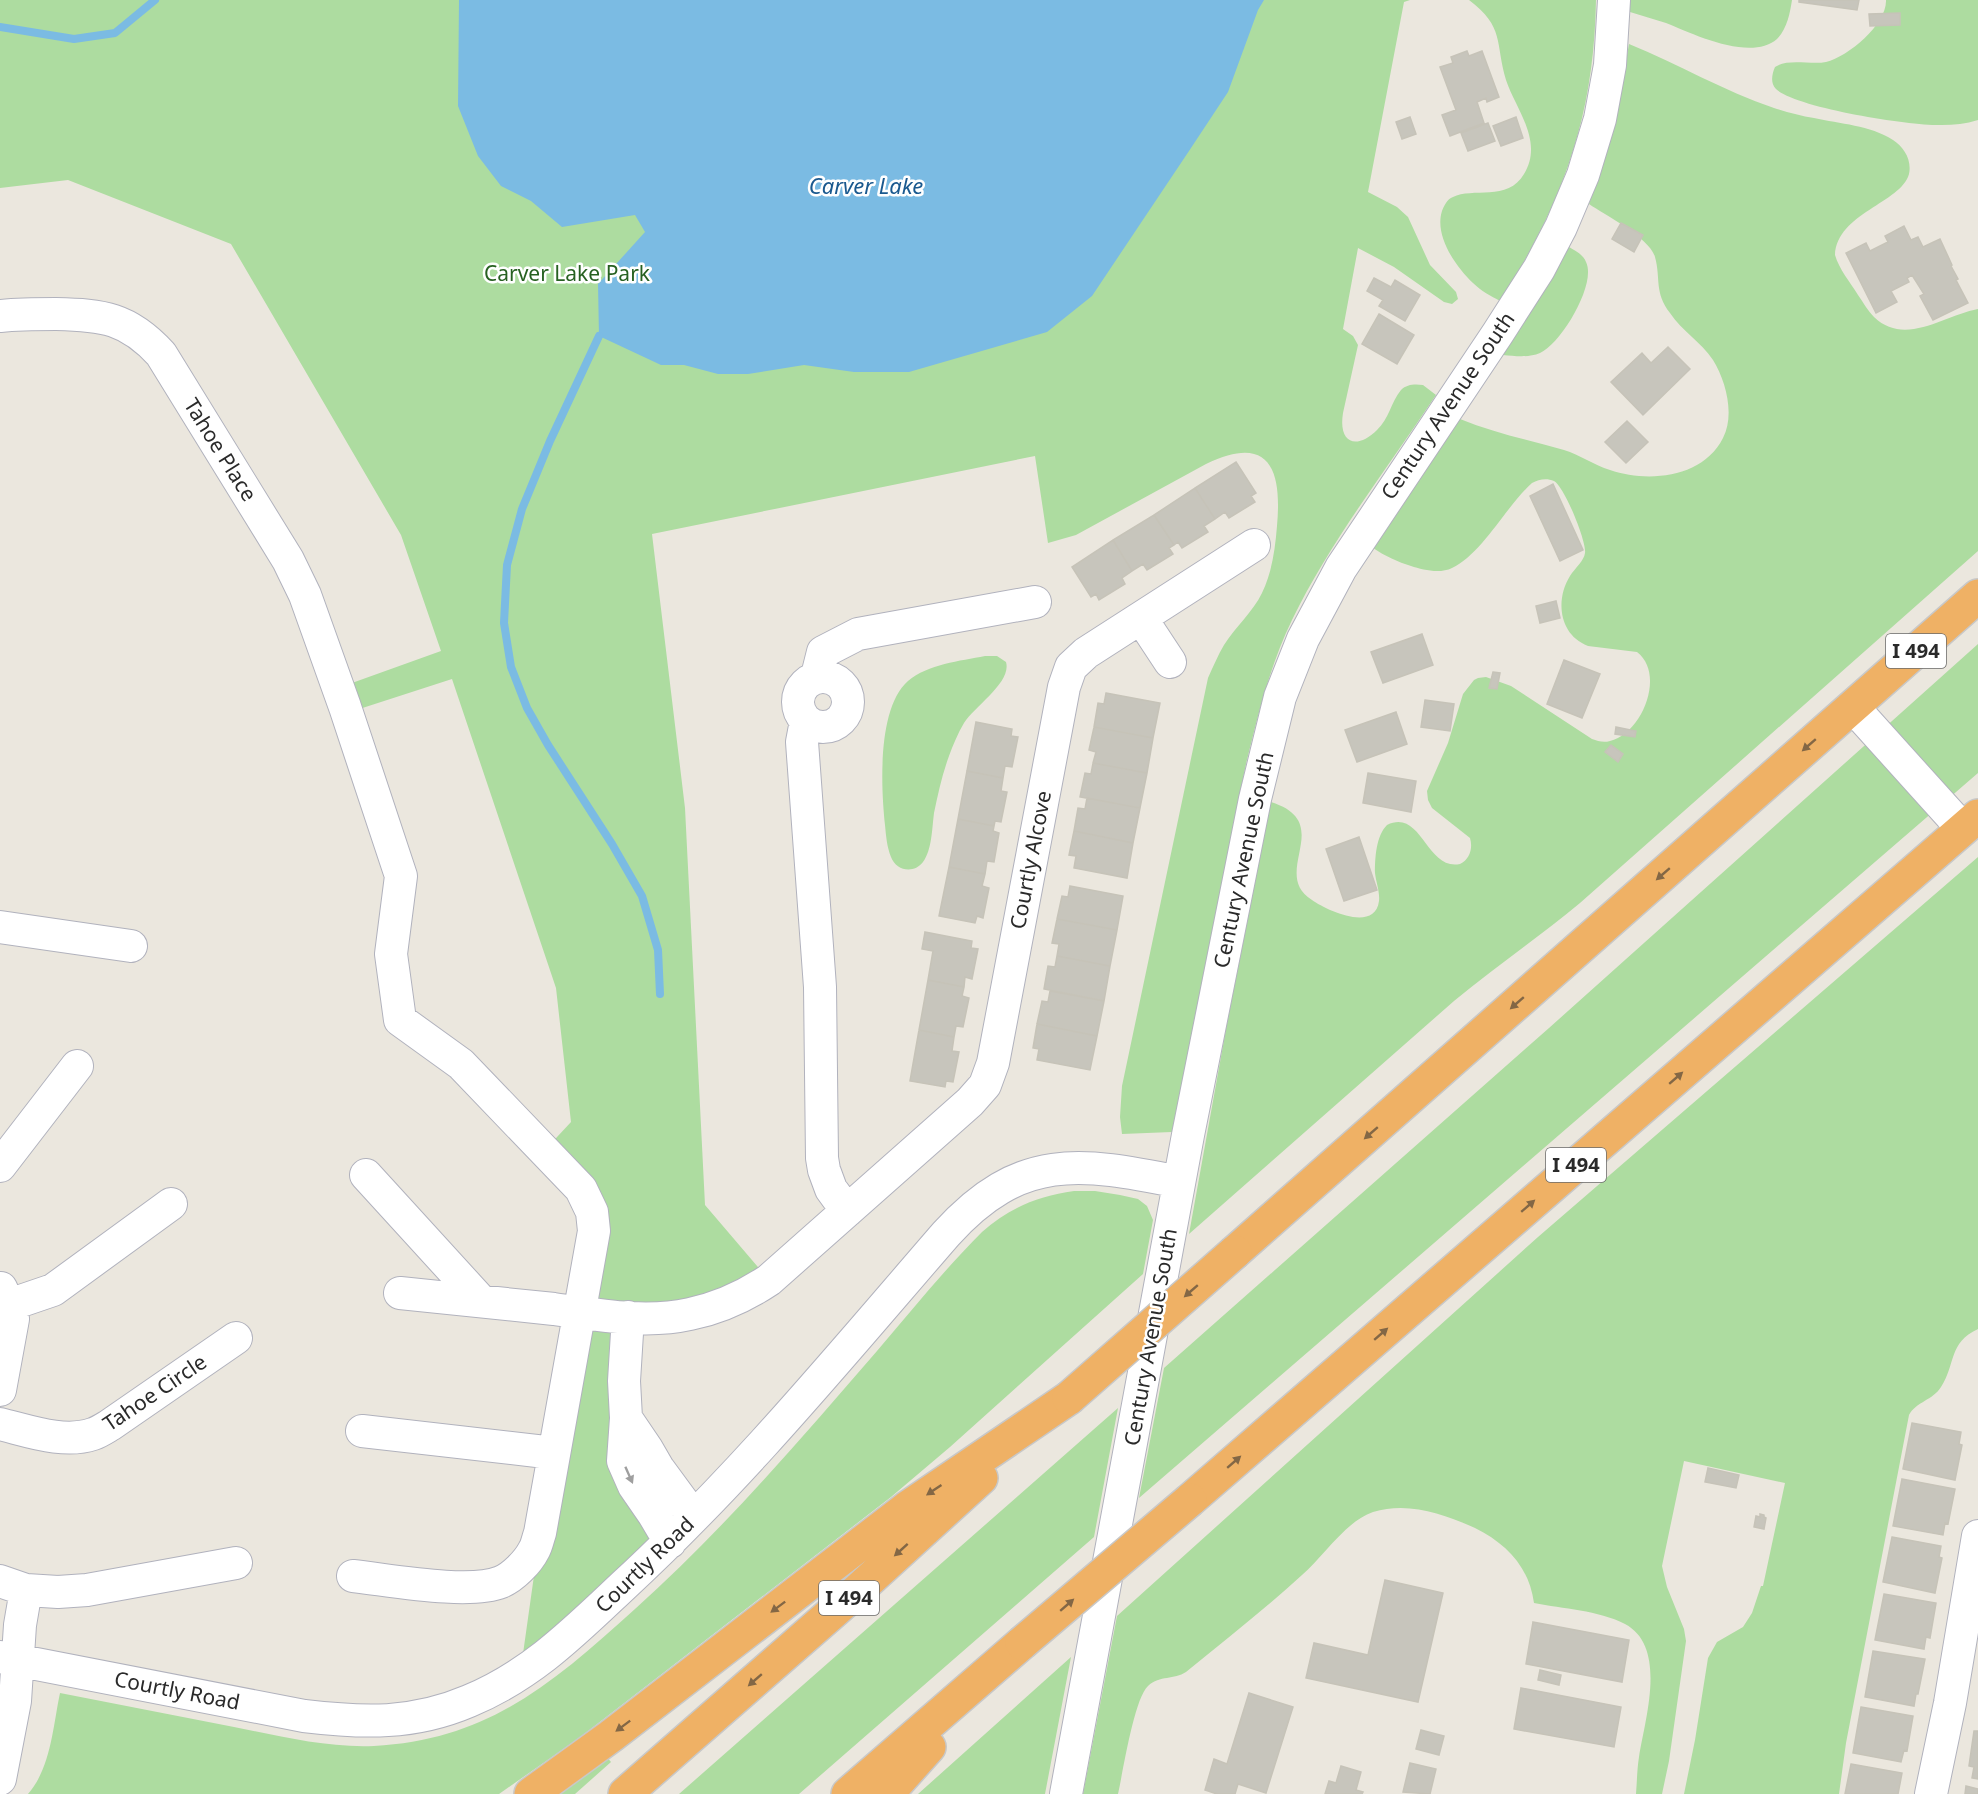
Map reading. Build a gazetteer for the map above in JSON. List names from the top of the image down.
{
  "streets": {
    "highway": ["I 494"],
    "street": [
      "Century Avenue South",
      "Tahoe Place",
      "Courtly Alcove",
      "Tahoe Circle",
      "Courtly Road"
    ]
  },
  "crossings": [
    ["Century Avenue South", "Courtly Road"],
    ["Tahoe Place", "Courtly Alcove"]
  ],
  "water": ["Carver Lake"],
  "parks": ["Carver Lake Park"]
}
